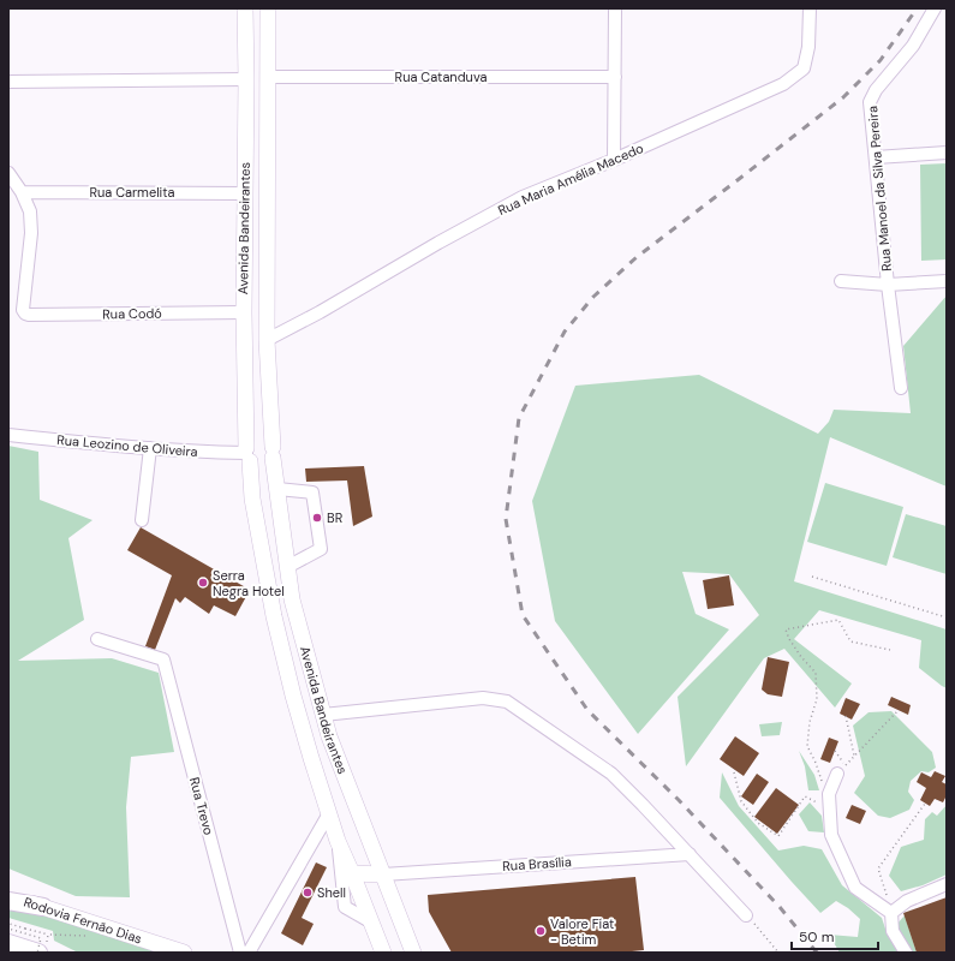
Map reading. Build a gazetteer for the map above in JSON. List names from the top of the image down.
{
  "streets": {
    "main road": ["Avenida Bandeirantes", "Rodovia Fernão Dias"],
    "street": [
      "Rua Catanduva",
      "Rua Maria Amélia Macedo",
      "Rua Manoel da Silva Pereira",
      "Rua Carmelita",
      "Rua Codó",
      "Rua Leozino de Oliveira",
      "Rua Trevo",
      "Rua Brasília"
    ]
  },
  "crossings": [
    ["Rua Catanduva", "Avenida Bandeirantes"],
    ["Rua Maria Amélia Macedo", "Avenida Bandeirantes"],
    ["Rua Carmelita", "Avenida Bandeirantes"],
    ["Rua Carmelita", "Rua Codó"],
    ["Avenida Bandeirantes", "Rua Codó"],
    ["Avenida Bandeirantes", "Rua Leozino de Oliveira"],
    ["Avenida Bandeirantes", "Rua Brasília"]
  ],
  "places": [
    "BR",
    "Serra Negra Hotel",
    "Shell",
    "Valore Fiat - Betim"
  ],
  "scale_bar": "50 m"
}
